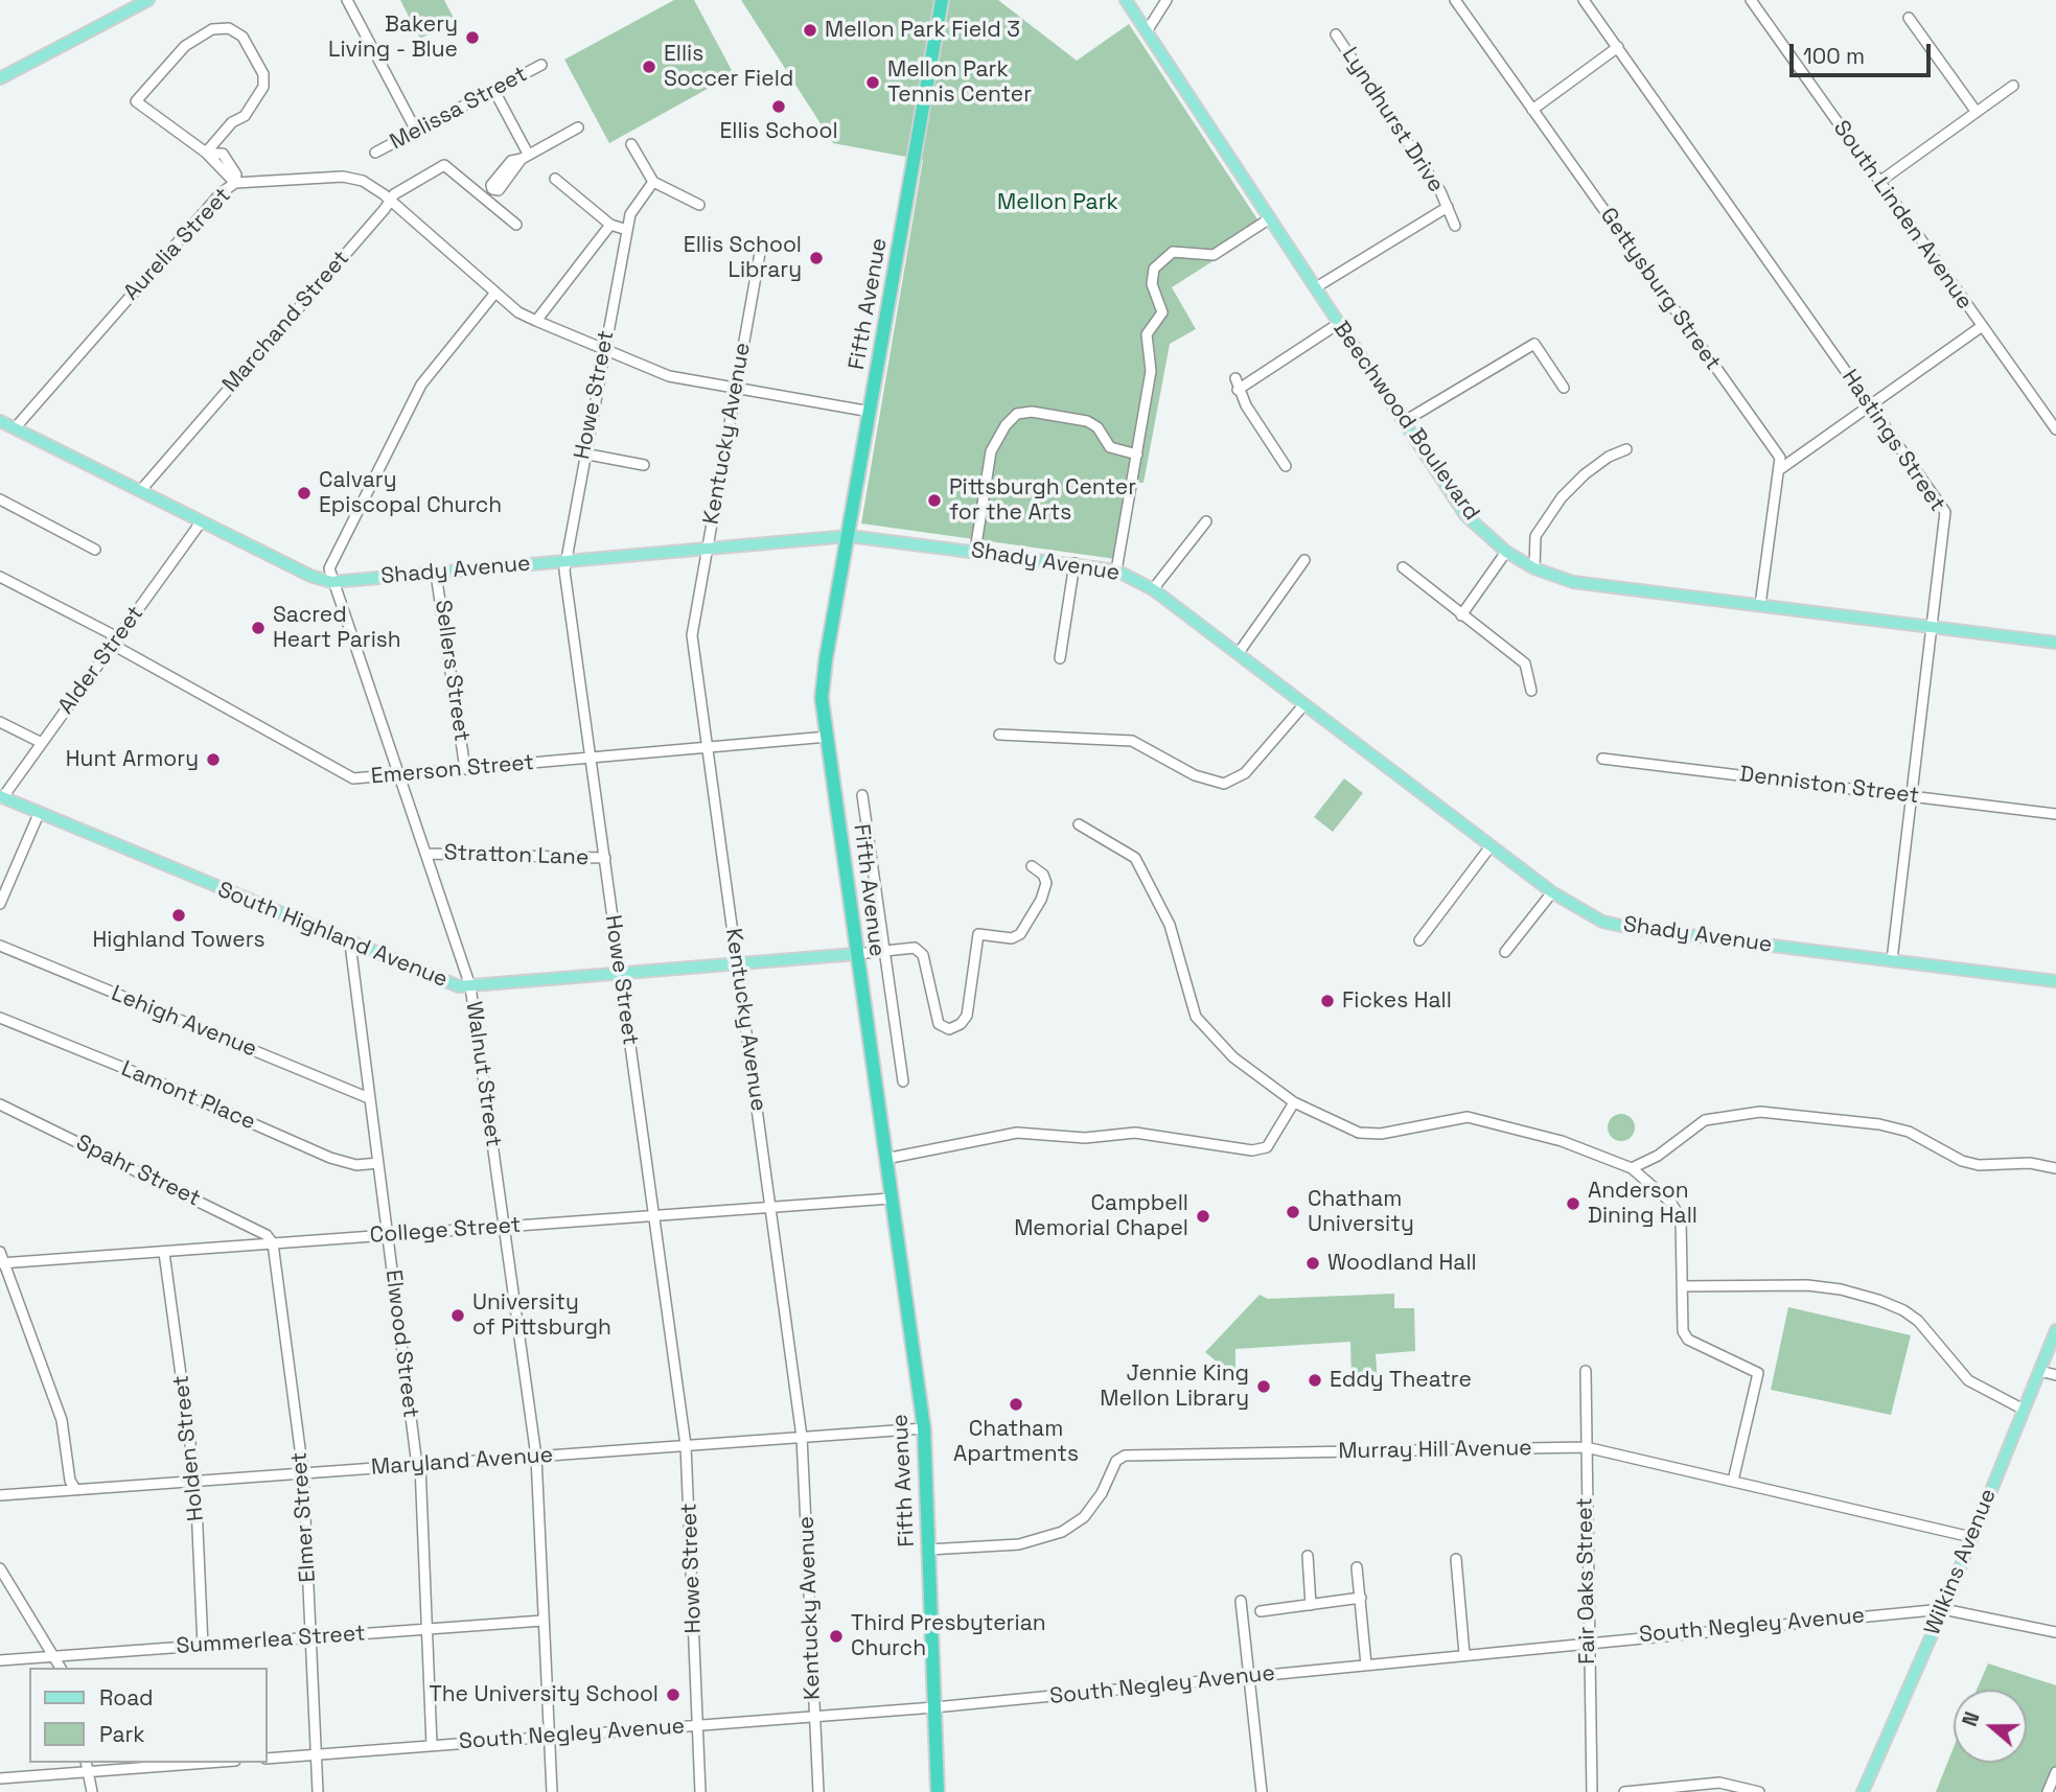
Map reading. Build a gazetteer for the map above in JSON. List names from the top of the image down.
{
  "streets": {
    "highway": ["Fifth Avenue"],
    "main road": [
      "Beechwood Boulevard",
      "Shady Avenue",
      "South Highland Avenue",
      "Wilkins Avenue"
    ],
    "street": [
      "Melissa Street",
      "Lyndhurst Drive",
      "South Linden Avenue",
      "Aurelia Street",
      "Gettysburg Street",
      "Marchand Street",
      "Howe Street",
      "Kentucky Avenue",
      "Hastings Street",
      "Alder Street",
      "Sellers Street",
      "Emerson Street",
      "Denniston Street",
      "Stratton Lane",
      "Lehigh Avenue",
      "Walnut Street",
      "Lamont Place",
      "Spahr Street",
      "College Street",
      "Elwood Street",
      "Holden Street",
      "Murray Hill Avenue",
      "Maryland Avenue",
      "Elmer Street",
      "Fair Oaks Street",
      "South Negley Avenue",
      "Summerlea Street"
    ]
  },
  "crossings": [
    ["Lyndhurst Drive", "Beechwood Boulevard"],
    ["Aurelia Street", "Marchand Street"],
    ["Aurelia Street", "Shady Avenue"],
    ["Fifth Avenue", "Shady Avenue"],
    ["Fifth Avenue", "Emerson Street"],
    ["Fifth Avenue", "South Highland Avenue"],
    ["Fifth Avenue", "College Street"],
    ["Fifth Avenue", "Murray Hill Avenue"],
    ["Fifth Avenue", "Maryland Avenue"],
    ["Fifth Avenue", "South Negley Avenue"],
    ["Marchand Street", "Shady Avenue"],
    ["Howe Street", "Shady Avenue"],
    ["Howe Street", "Emerson Street"],
    ["Howe Street", "Stratton Lane"],
    ["Howe Street", "South Highland Avenue"],
    ["Howe Street", "College Street"],
    ["Howe Street", "Maryland Avenue"],
    ["Howe Street", "South Negley Avenue"],
    ["Beechwood Boulevard", "Hastings Street"],
    ["Kentucky Avenue", "Shady Avenue"],
    ["Kentucky Avenue", "Emerson Street"],
    ["Kentucky Avenue", "South Highland Avenue"],
    ["Kentucky Avenue", "College Street"],
    ["Kentucky Avenue", "Maryland Avenue"],
    ["Kentucky Avenue", "South Negley Avenue"],
    ["Hastings Street", "Shady Avenue"],
    ["Hastings Street", "Denniston Street"],
    ["Shady Avenue", "Alder Street"],
    ["Shady Avenue", "Sellers Street"],
    ["Shady Avenue", "Walnut Street"],
    ["Alder Street", "Emerson Street"],
    ["Alder Street", "South Highland Avenue"],
    ["Sellers Street", "Emerson Street"],
    ["Emerson Street", "Walnut Street"],
    ["Stratton Lane", "Walnut Street"],
    ["South Highland Avenue", "Walnut Street"],
    ["South Highland Avenue", "Elwood Street"],
    ["Lehigh Avenue", "Elwood Street"],
    ["Walnut Street", "College Street"],
    ["Walnut Street", "Maryland Avenue"],
    ["Walnut Street", "South Negley Avenue"],
    ["Walnut Street", "Summerlea Street"],
    ["Lamont Place", "Elwood Street"],
    ["Spahr Street", "College Street"],
    ["Spahr Street", "Elmer Street"],
    ["College Street", "Elwood Street"],
    ["College Street", "Holden Street"],
    ["College Street", "Elmer Street"],
    ["Elwood Street", "Maryland Avenue"],
    ["Elwood Street", "South Negley Avenue"],
    ["Elwood Street", "Summerlea Street"],
    ["Holden Street", "Maryland Avenue"],
    ["Holden Street", "Summerlea Street"],
    ["Murray Hill Avenue", "Wilkins Avenue"],
    ["Murray Hill Avenue", "Fair Oaks Street"],
    ["Maryland Avenue", "Elmer Street"],
    ["Elmer Street", "South Negley Avenue"],
    ["Elmer Street", "Summerlea Street"],
    ["Wilkins Avenue", "South Negley Avenue"],
    ["Fair Oaks Street", "South Negley Avenue"]
  ],
  "parks": ["Mellon Park"],
  "places": [
    "Mellon Park Field 3",
    "Bakery Living - Blue",
    "Ellis Soccer Field",
    "Mellon Park Tennis Center",
    "Ellis School",
    "Ellis School Library",
    "Calvary Episcopal Church",
    "Pittsburgh Center for the Arts",
    "Sacred Heart Parish",
    "Hunt Armory",
    "Highland Towers",
    "Fickes Hall",
    "Anderson Dining Hall",
    "Chatham University",
    "Campbell Memorial Chapel",
    "Woodland Hall",
    "University of Pittsburgh",
    "Eddy Theatre",
    "Jennie King Mellon Library",
    "Chatham Apartments",
    "Third Presbyterian Church",
    "The University School"
  ],
  "legend": ["Road", "Park"],
  "scale_bar": "100 m",
  "north": "left"
}
